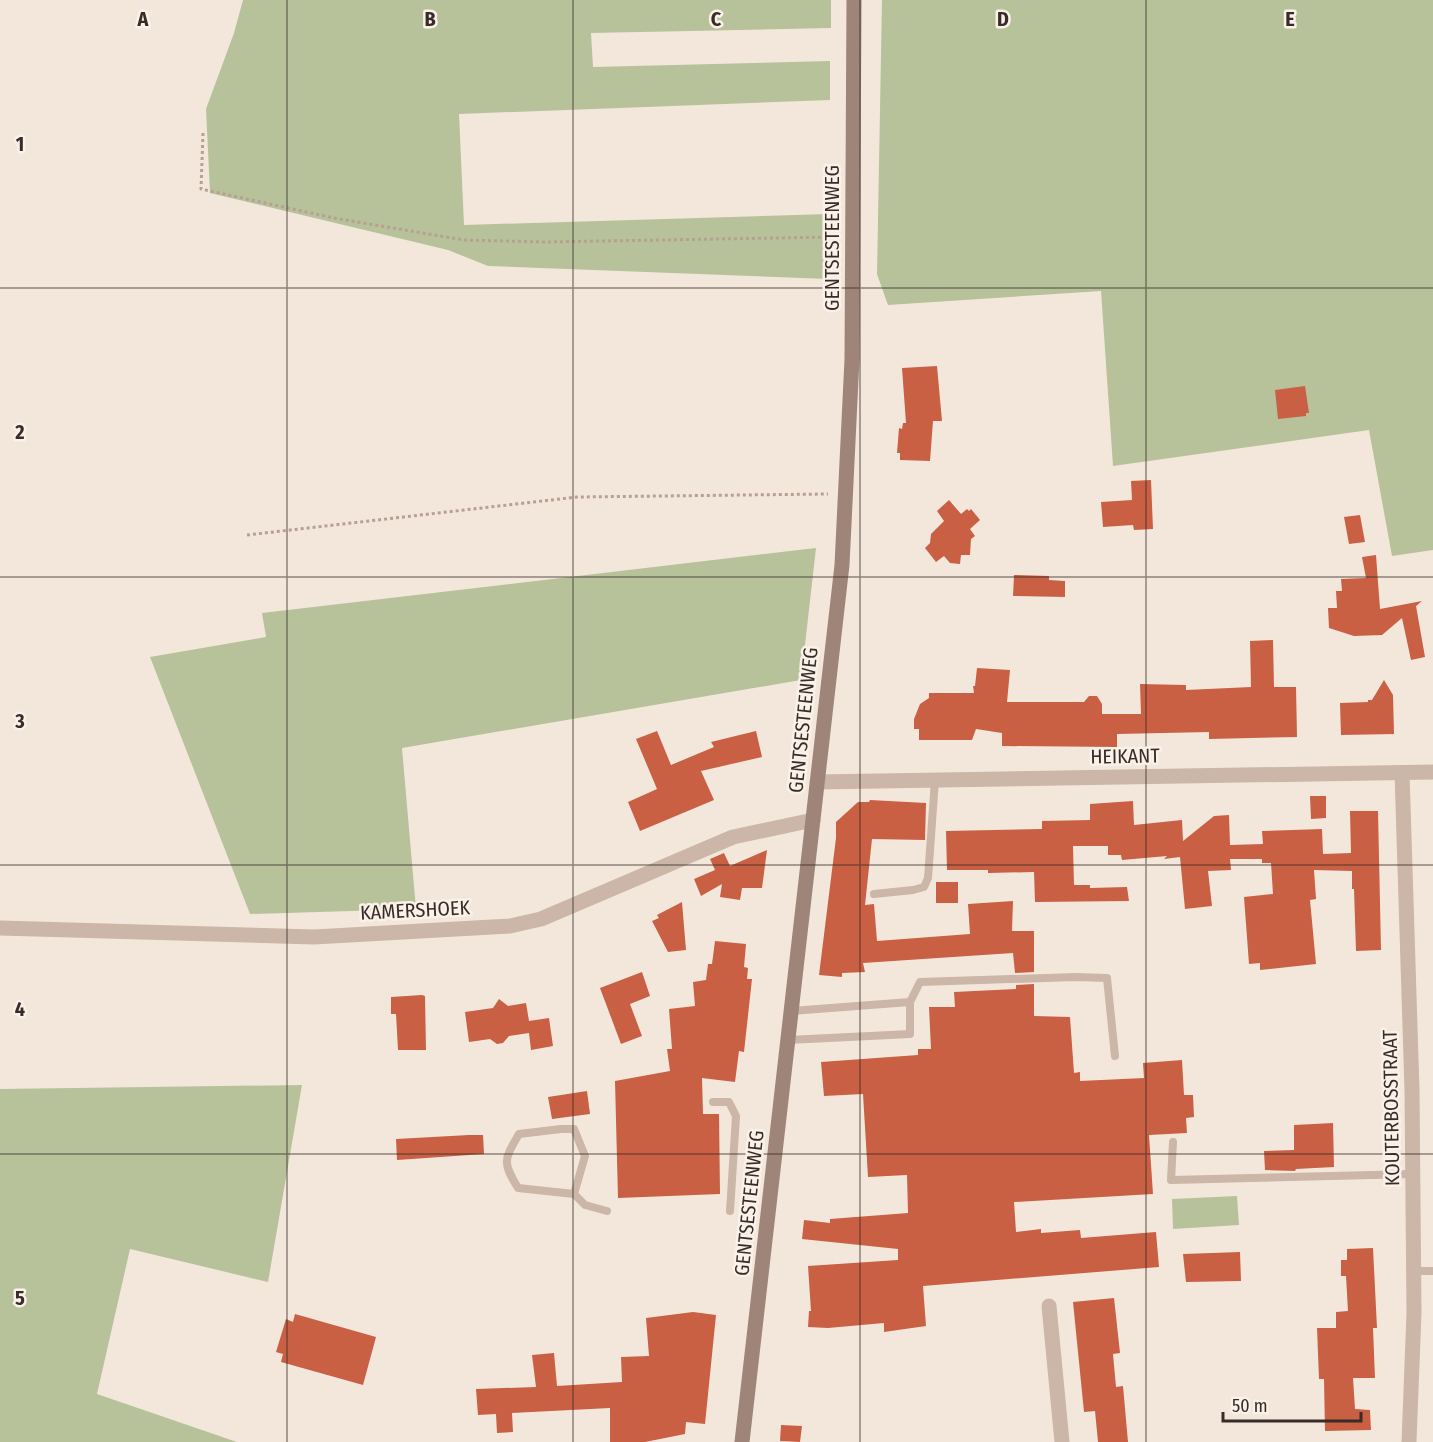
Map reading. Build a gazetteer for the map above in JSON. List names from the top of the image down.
{
  "streets": {
    "main road": ["GENTSESTEENWEG"],
    "street": ["HEIKANT", "KAMERSHOEK", "KOUTERBOSSTRAAT"]
  },
  "crossings": [
    ["GENTSESTEENWEG", "HEIKANT"],
    ["GENTSESTEENWEG", "KAMERSHOEK"],
    ["HEIKANT", "KOUTERBOSSTRAAT"]
  ],
  "scale_bar": "50 m",
  "grid": {
    "columns": [
      "A",
      "B",
      "C",
      "D",
      "E"
    ],
    "rows": [
      "1",
      "2",
      "3",
      "4",
      "5"
    ]
  }
}
